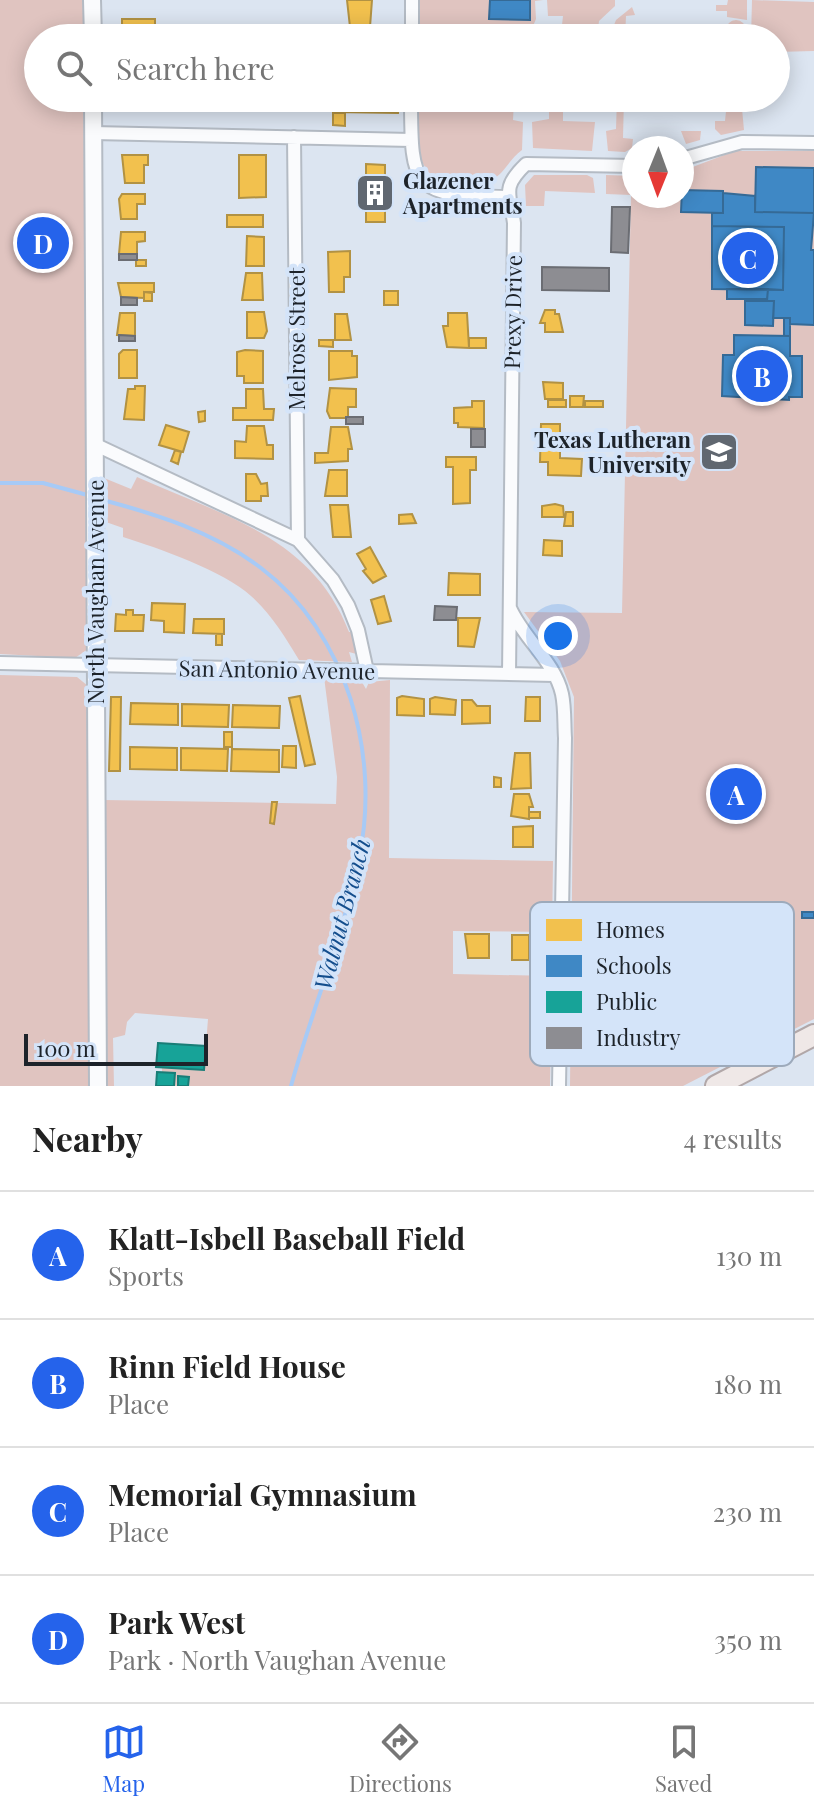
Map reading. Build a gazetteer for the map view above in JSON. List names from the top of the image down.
{
  "streets": {
    "street": [
      "Prexy Drive",
      "Melrose Street",
      "North Vaughan Avenue",
      "San Antonio Avenue"
    ]
  },
  "crossings": [
    ["Prexy Drive", "San Antonio Avenue"],
    ["North Vaughan Avenue", "San Antonio Avenue"]
  ],
  "water": ["Walnut Branch"],
  "places": {
    "building": ["Glazener Apartments"],
    "school or university": ["Texas Lutheran University"]
  },
  "legend": [
    "Homes",
    "Schools",
    "Public",
    "Industry"
  ],
  "scale_bar": "100 m",
  "north": "bottom",
  "page": {
    "search": "Search here",
    "pins": [
      "D",
      "C",
      "B",
      "A"
    ],
    "scale": "100 m",
    "heading": ["Nearby", "4 results"],
    "list": [
      {
        "mark": "A",
        "name": "Klatt-Isbell Baseball Field",
        "note": "Sports",
        "value": "130 m"
      },
      {
        "mark": "B",
        "name": "Rinn Field House",
        "note": "Place",
        "value": "180 m"
      },
      {
        "mark": "C",
        "name": "Memorial Gymnasium",
        "note": "Place",
        "value": "230 m"
      },
      {
        "mark": "D",
        "name": "Park West",
        "note": "Park · North Vaughan Avenue",
        "value": "350 m"
      }
    ],
    "nav": ["Map", "Directions", "Saved"]
  }
}
